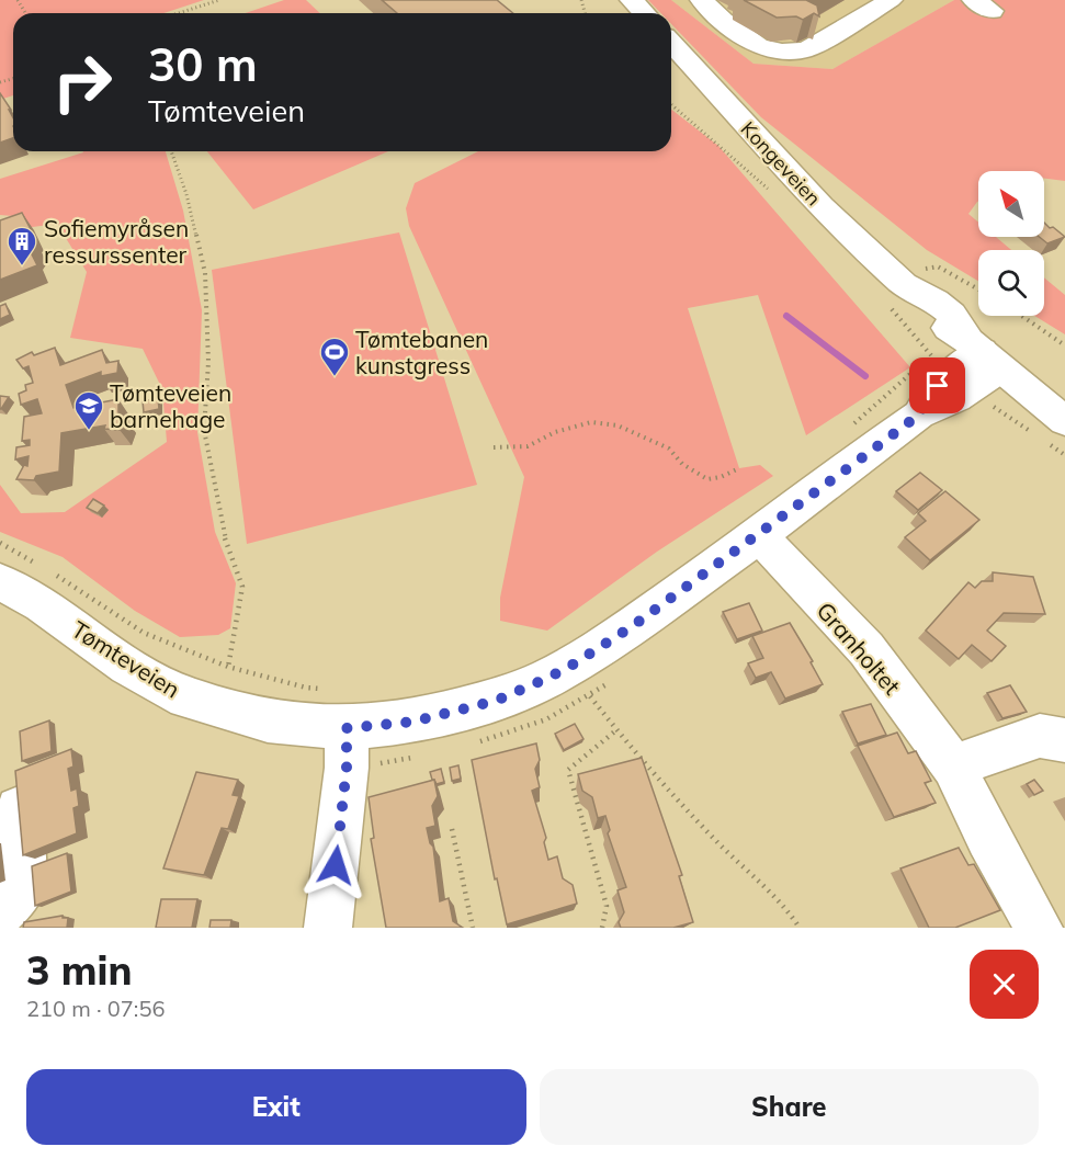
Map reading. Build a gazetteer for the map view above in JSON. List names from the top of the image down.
{
  "streets": {
    "street": ["Kongeveien", "Granholtet", "Tømteveien"]
  },
  "crossings": [
    ["Kongeveien", "Tømteveien"],
    ["Granholtet", "Tømteveien"]
  ],
  "places": {
    "building": ["Sofiemyråsen ressurssenter"],
    "sports": ["Tømtebanen kunstgress"],
    "school or university": ["Tømteveien barnehage"]
  },
  "north": "top left",
  "page": {
    "turn": ["30 m", "Tømteveien"],
    "heading": ["3 min", "210 m · 07:56"],
    "buttons": ["Exit", "Share"]
  }
}
